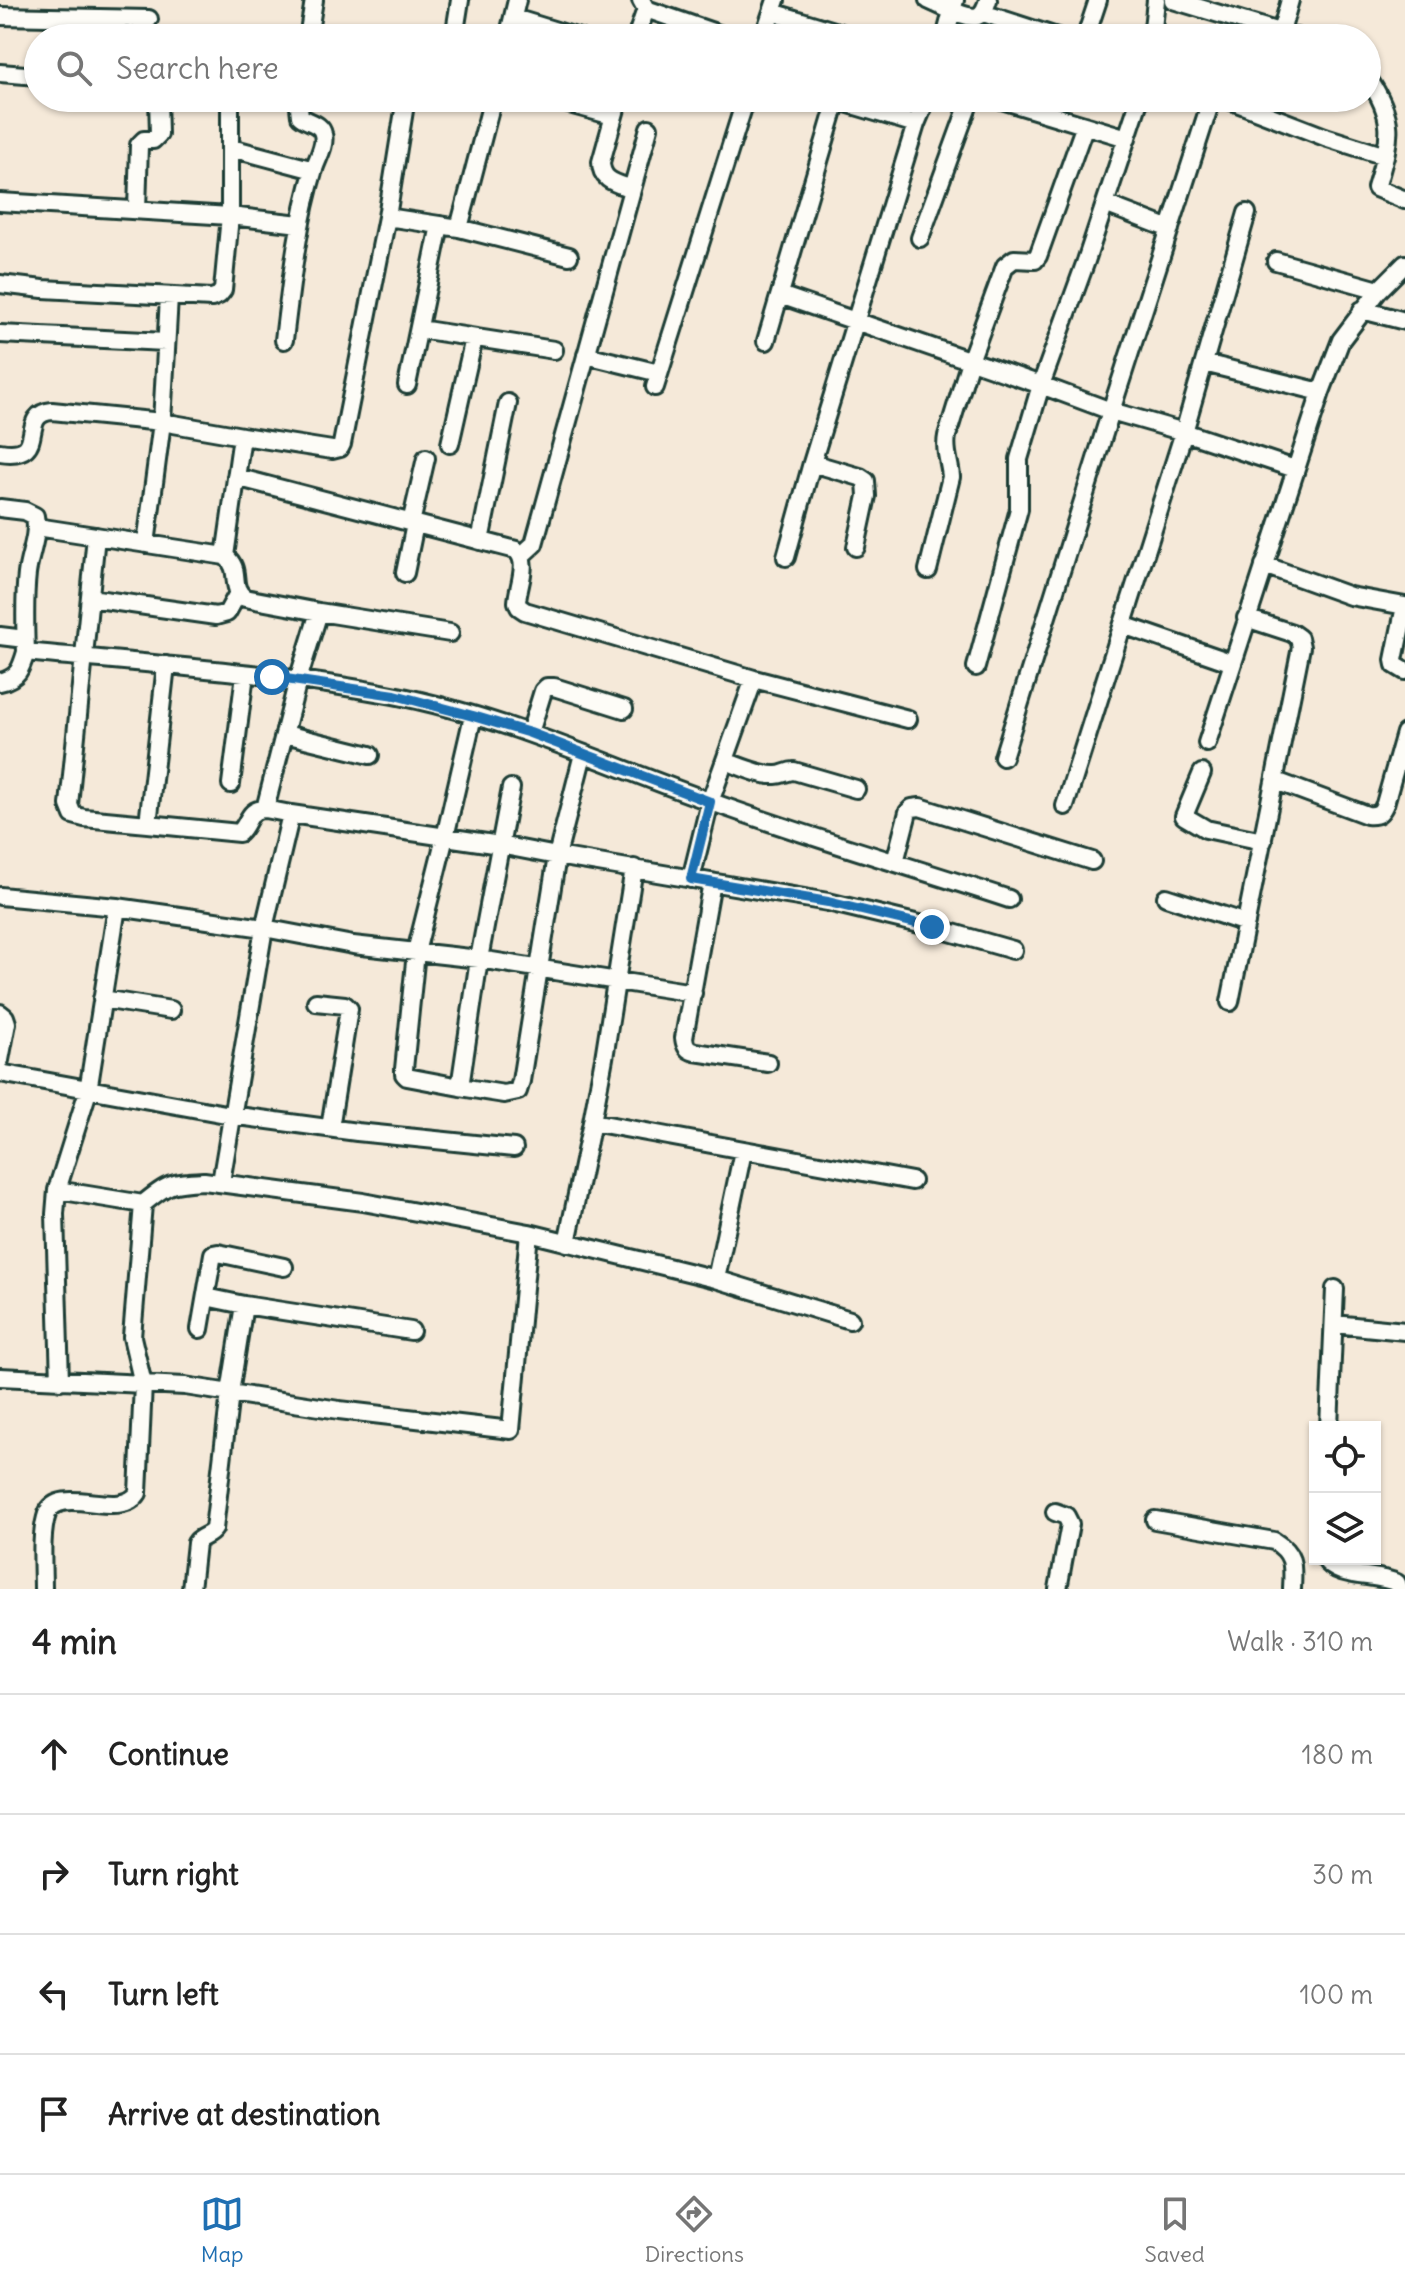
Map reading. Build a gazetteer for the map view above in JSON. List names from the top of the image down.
{
  "page": {
    "search": "Search here",
    "heading": ["4 min", "Walk · 310 m"],
    "list": [
      ["Continue", "180 m"],
      ["Turn right", "30 m"],
      ["Turn left", "100 m"],
      "Arrive at destination"
    ],
    "nav": ["Map", "Directions", "Saved"]
  }
}
